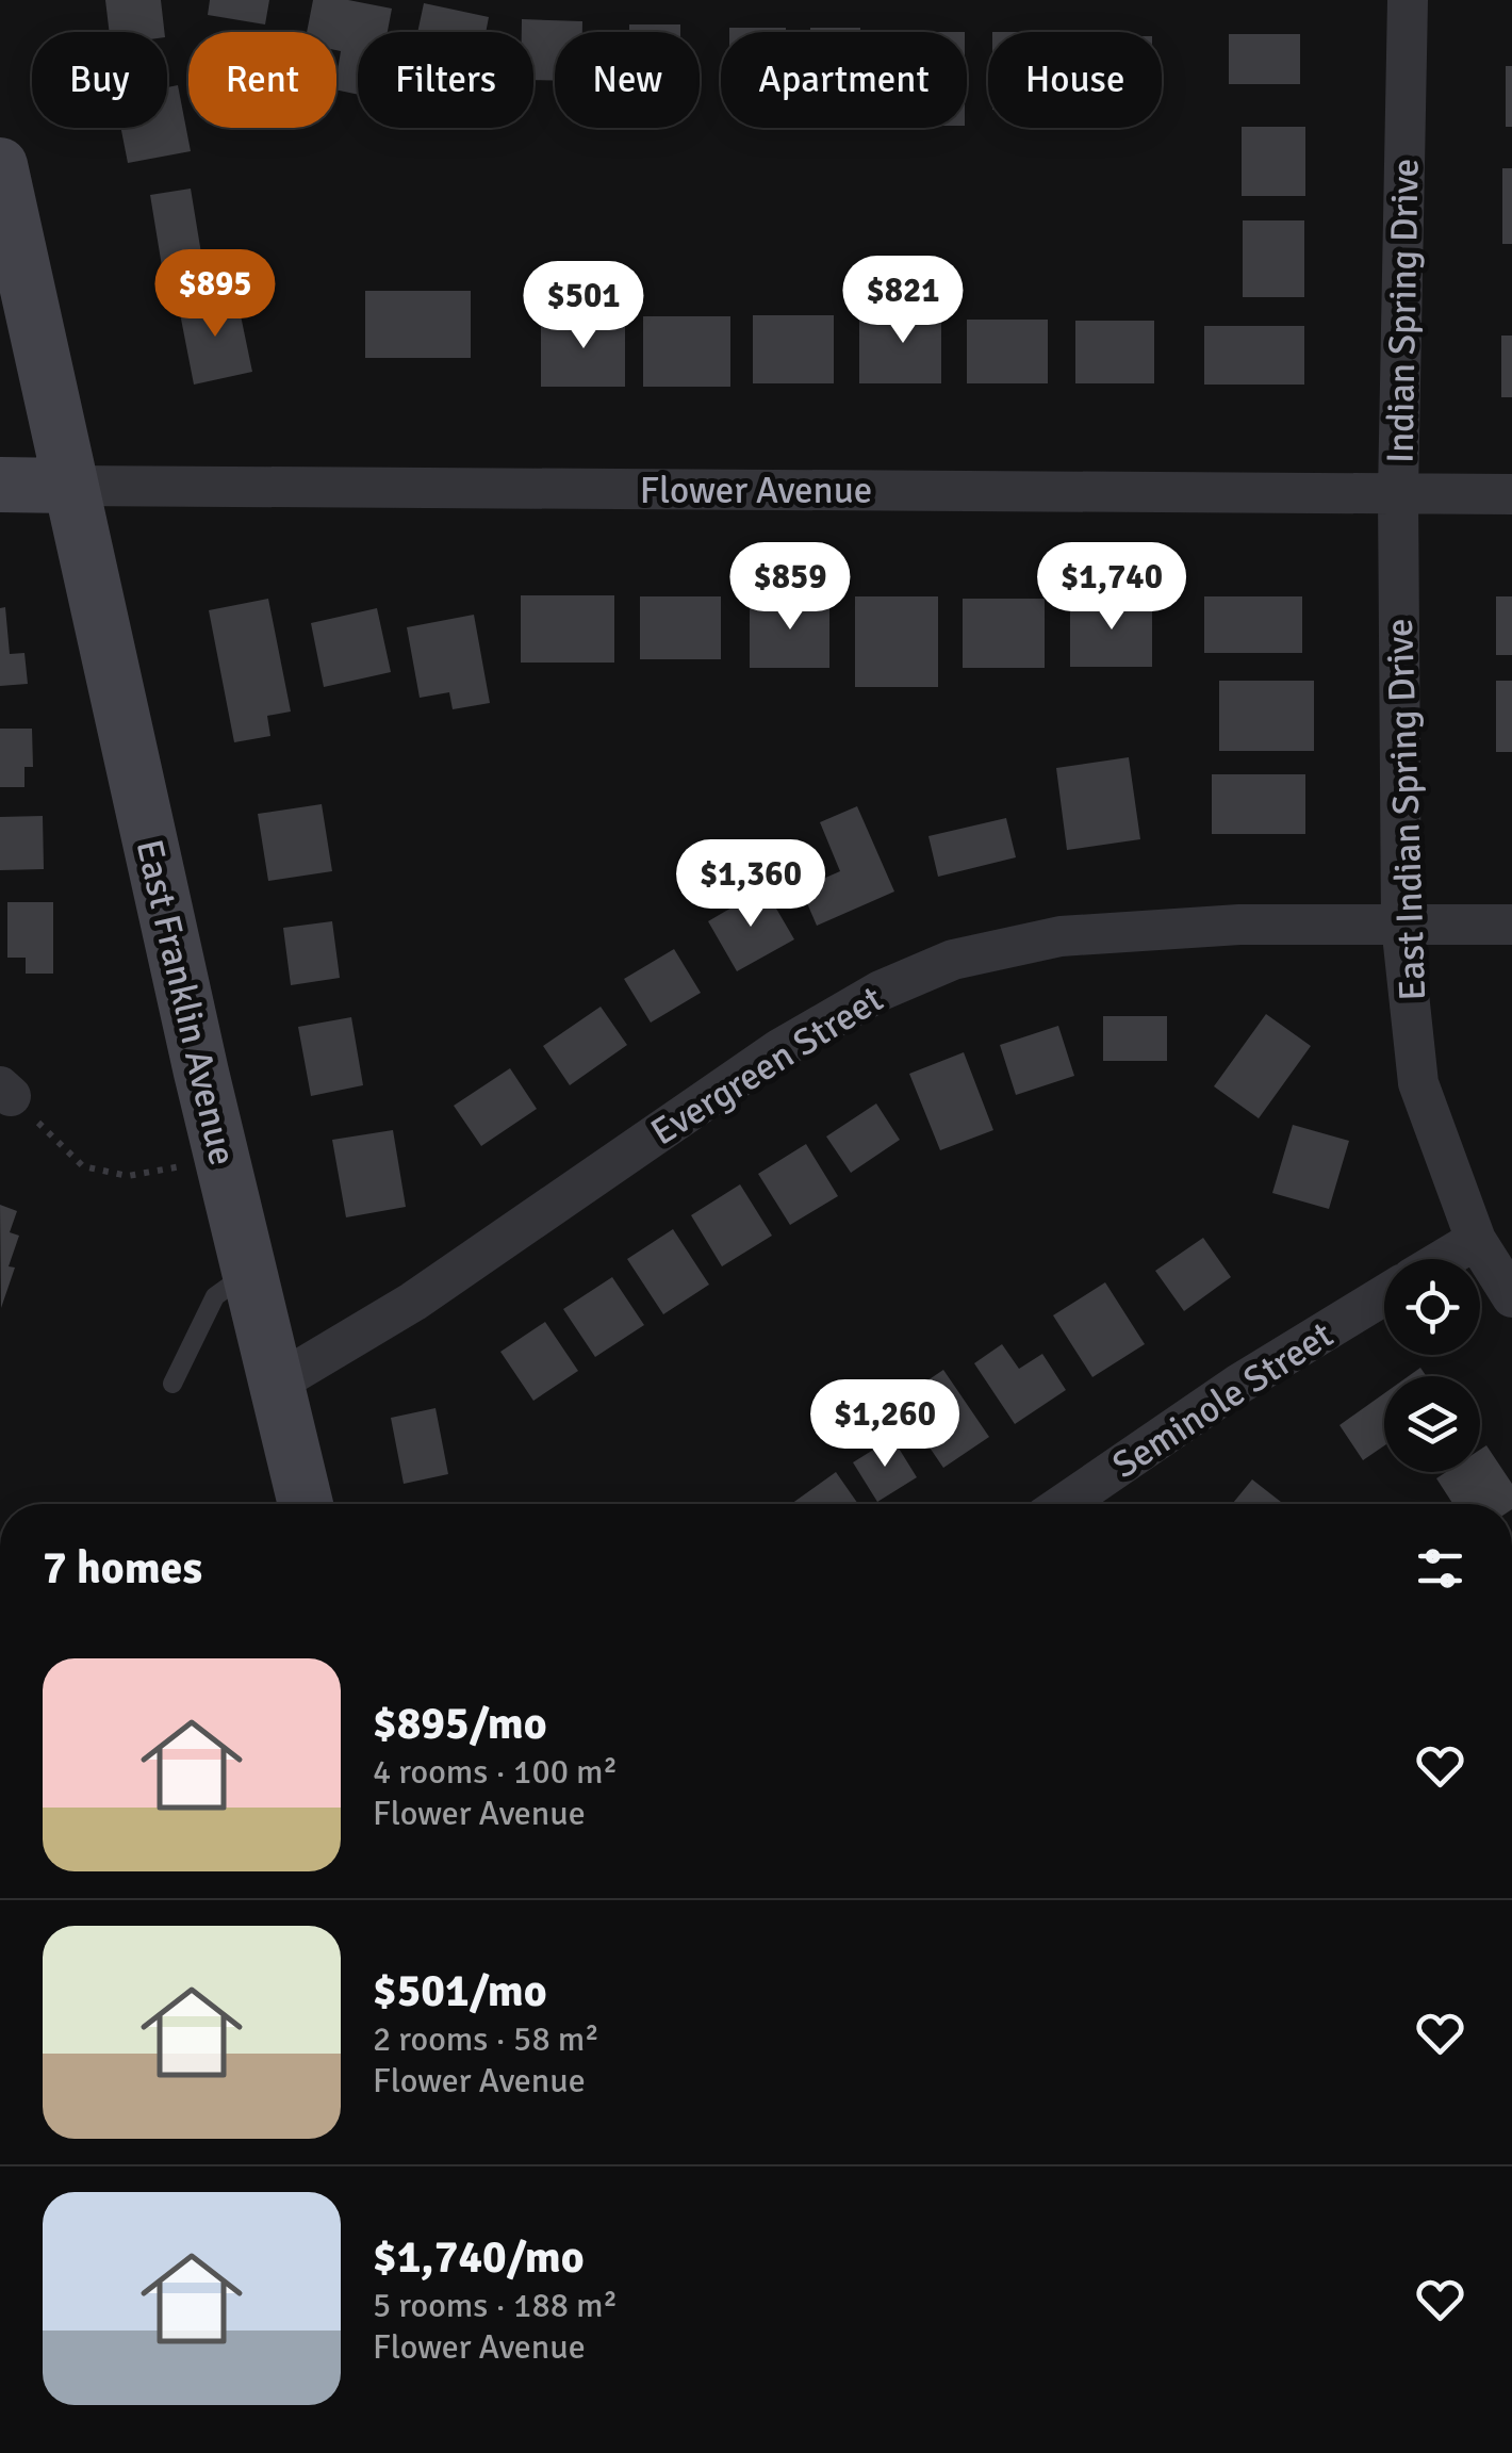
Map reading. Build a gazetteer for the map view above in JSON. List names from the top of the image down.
{
  "streets": {
    "street": [
      "Indian Spring Drive",
      "Flower Avenue",
      "East Indian Spring Drive",
      "East Franklin Avenue",
      "Evergreen Street",
      "Seminole Street"
    ]
  },
  "crossings": [
    ["Indian Spring Drive", "Flower Avenue"],
    ["Indian Spring Drive", "East Indian Spring Drive"],
    ["Flower Avenue", "East Indian Spring Drive"],
    ["Flower Avenue", "East Franklin Avenue"],
    ["East Indian Spring Drive", "Evergreen Street"],
    ["East Franklin Avenue", "Evergreen Street"]
  ],
  "page": {
    "chip": [
      "Buy",
      "Rent",
      "Filters",
      "New",
      "Apartment",
      "House"
    ],
    "price": [
      "$895",
      "$821",
      "$501",
      "$859",
      "$1,740",
      "$1,360",
      "$1,260"
    ],
    "heading": "7 homes",
    "list": [
      {
        "name": "$895/mo",
        "note": "4 rooms · 100 m² · Flower Avenue"
      },
      {
        "name": "$501/mo",
        "note": "2 rooms · 58 m² · Flower Avenue"
      },
      {
        "name": "$1,740/mo",
        "note": "5 rooms · 188 m² · Flower Avenue"
      }
    ]
  }
}
